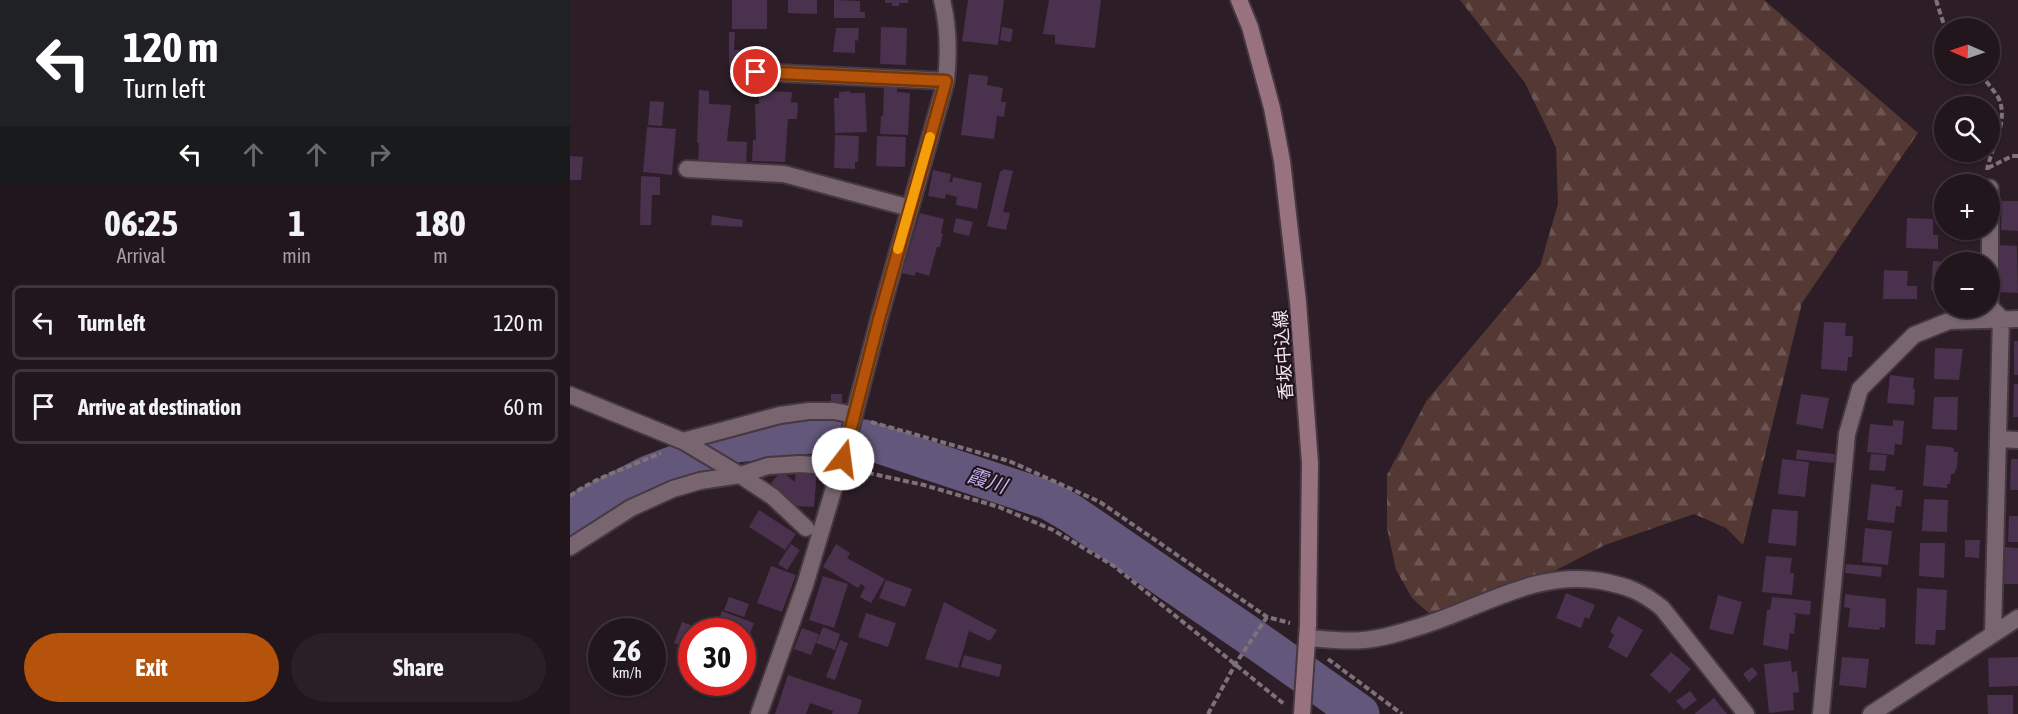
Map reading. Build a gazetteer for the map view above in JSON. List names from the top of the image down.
{
  "streets": {
    "main road": ["香坂中込線"]
  },
  "water": ["霞川"],
  "north": "left",
  "page": {
    "turn": ["120 m", "Turn left"],
    "map_buttons": ["+", "−"],
    "eta": [
      "06:25",
      "Arrival",
      "1",
      "min",
      "180",
      "m"
    ],
    "list": [
      {
        "name": "Turn left",
        "value": "120 m"
      },
      {
        "name": "Arrive at destination",
        "value": "60 m"
      }
    ],
    "speed": "26 km/h",
    "limit": "30",
    "buttons": ["Exit", "Share"]
  }
}
